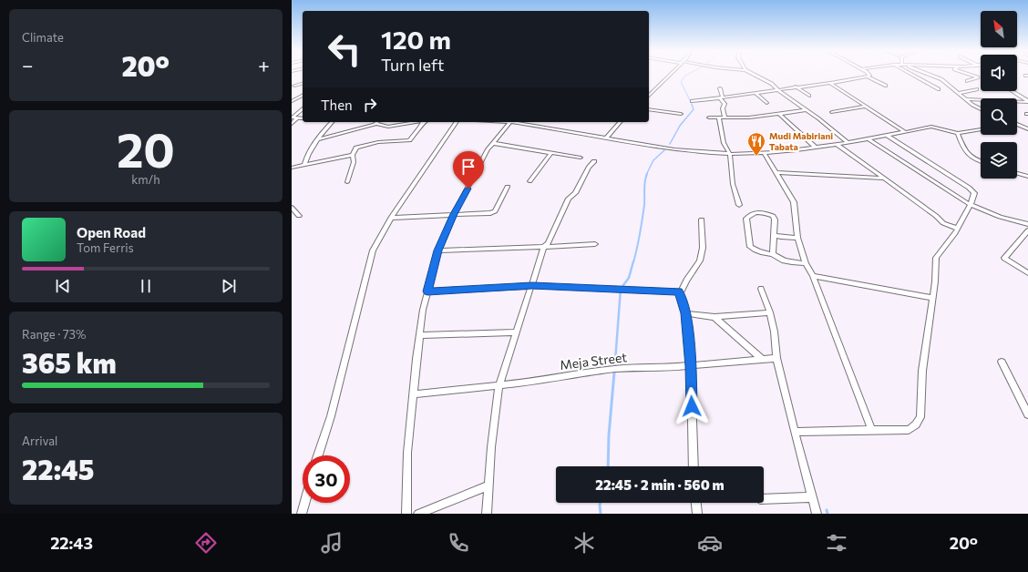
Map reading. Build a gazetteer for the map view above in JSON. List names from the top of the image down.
{
  "streets": {
    "street": ["Meja Street"]
  },
  "places": {
    "restaurant": ["Mudi Mabiriani Tabata"]
  },
  "north": "top left",
  "page": {
    "tile": [
      "Climate",
      ["20", "km/h"],
      ["Range · 73%", "365 km"],
      ["Arrival", "22:45"]
    ],
    "turn": ["120 m", "Turn left"],
    "heat": ["−", "20°", "+"],
    "then": "Then",
    "song": ["Open Road", "Tom Ferris"],
    "limit": "30",
    "trip": "22:45 · 2 min · 560 m",
    "tabs": ["22:43", "20°"]
  }
}
